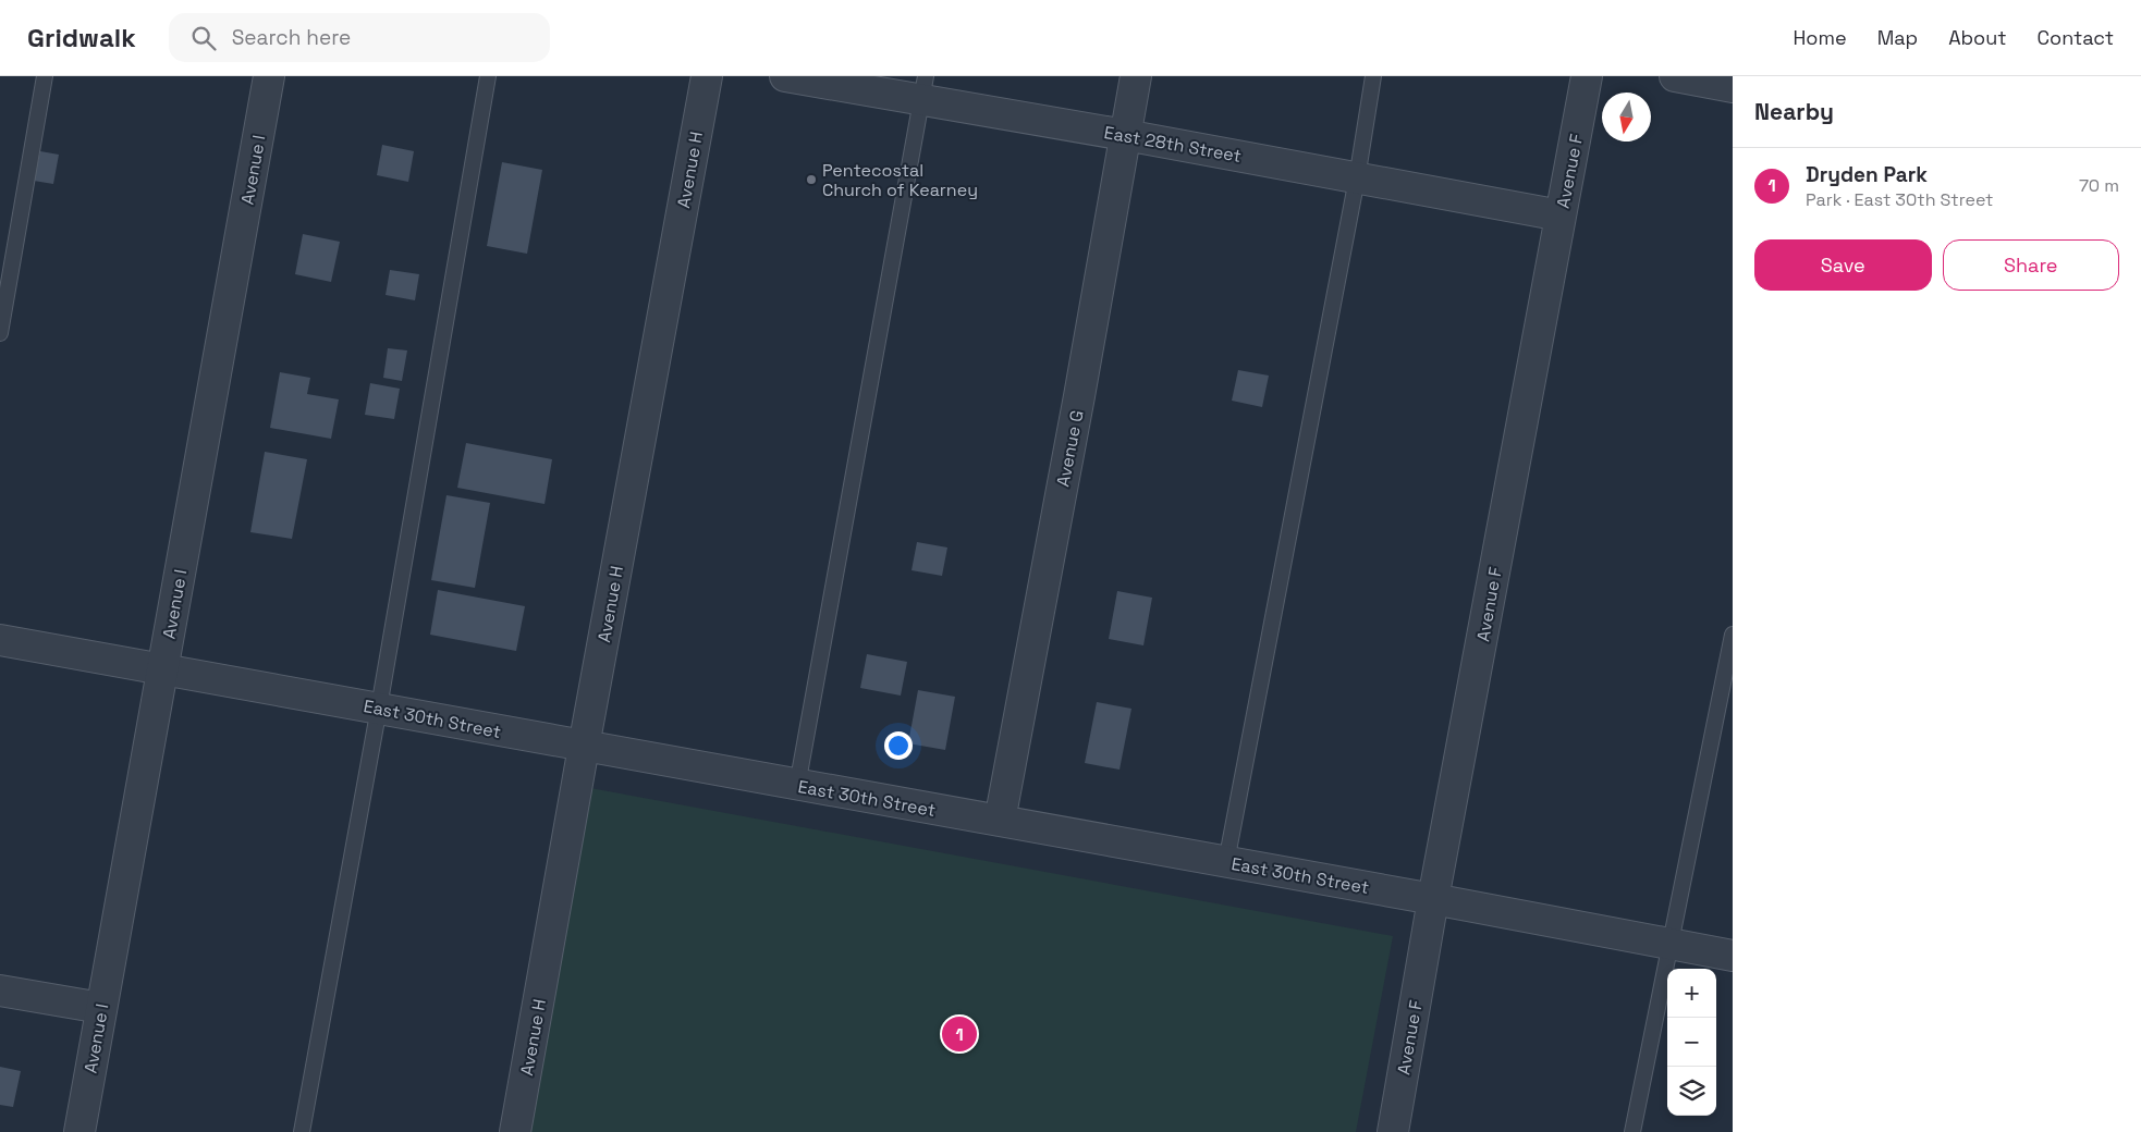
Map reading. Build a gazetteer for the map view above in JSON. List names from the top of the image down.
{
  "streets": {
    "street": [
      "East 28th Street",
      "Avenue I",
      "Avenue H",
      "Avenue F",
      "Avenue G",
      "East 30th Street"
    ]
  },
  "crossings": [
    ["East 28th Street", "Avenue F"],
    ["East 28th Street", "Avenue G"],
    ["Avenue I", "East 30th Street"],
    ["Avenue H", "East 30th Street"],
    ["Avenue F", "East 30th Street"],
    ["Avenue G", "East 30th Street"]
  ],
  "places": ["Pentecostal Church of Kearney"],
  "north": "bottom",
  "page": {
    "header": "Gridwalk",
    "search": "Search here",
    "nav": [
      "Home",
      "Map",
      "About",
      "Contact"
    ],
    "heading": "Nearby",
    "list": [
      {
        "mark": "1",
        "name": "Dryden Park",
        "note": "Park · East 30th Street",
        "value": "70 m"
      }
    ],
    "buttons": ["Save", "Share"],
    "map_buttons": ["+", "−"],
    "pins": "1"
  }
}
